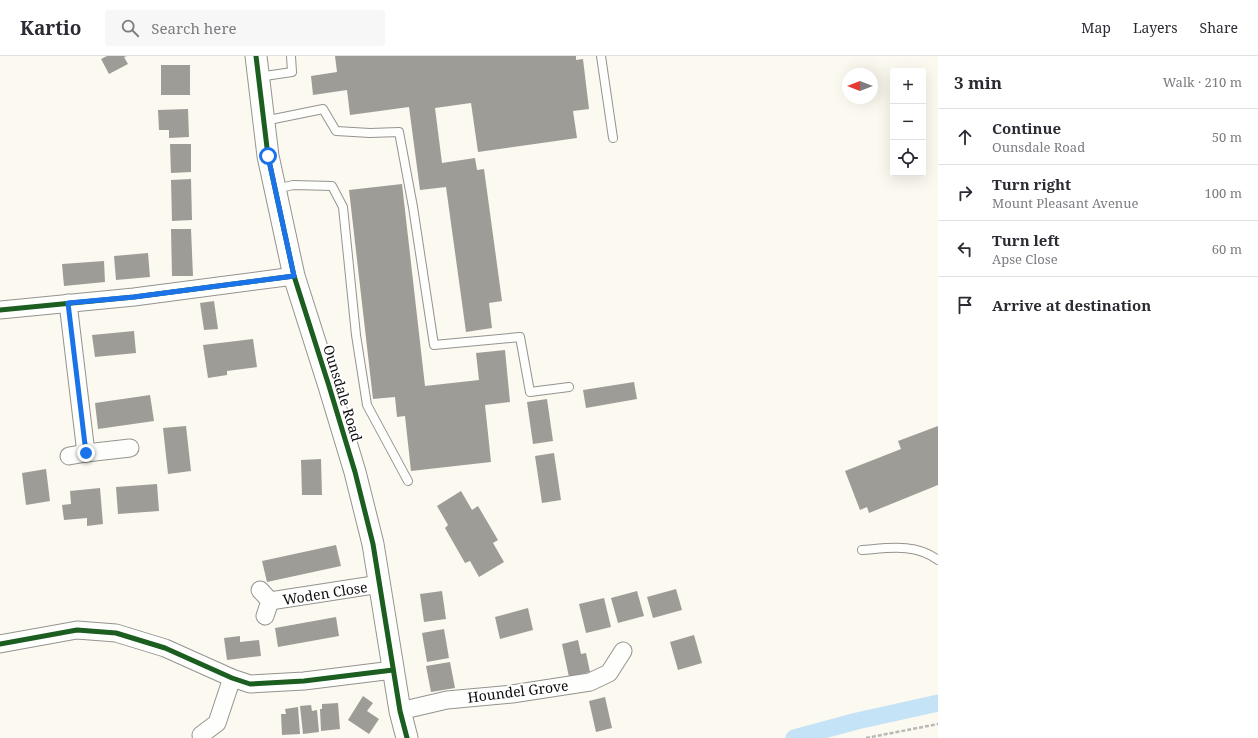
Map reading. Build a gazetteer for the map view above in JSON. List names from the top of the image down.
{
  "streets": {
    "street": ["Ounsdale Road", "Woden Close", "Houndel Grove"]
  },
  "crossings": [
    ["Ounsdale Road", "Woden Close"],
    ["Ounsdale Road", "Houndel Grove"]
  ],
  "north": "left",
  "page": {
    "header": "Kartio",
    "search": "Search here",
    "nav": ["Map", "Layers", "Share"],
    "heading": ["3 min", "Walk · 210 m"],
    "map_buttons": ["+", "−"],
    "list": [
      ["Continue", "Ounsdale Road", "50 m"],
      ["Turn right", "Mount Pleasant Avenue", "100 m"],
      ["Turn left", "Apse Close", "60 m"],
      "Arrive at destination"
    ]
  }
}
